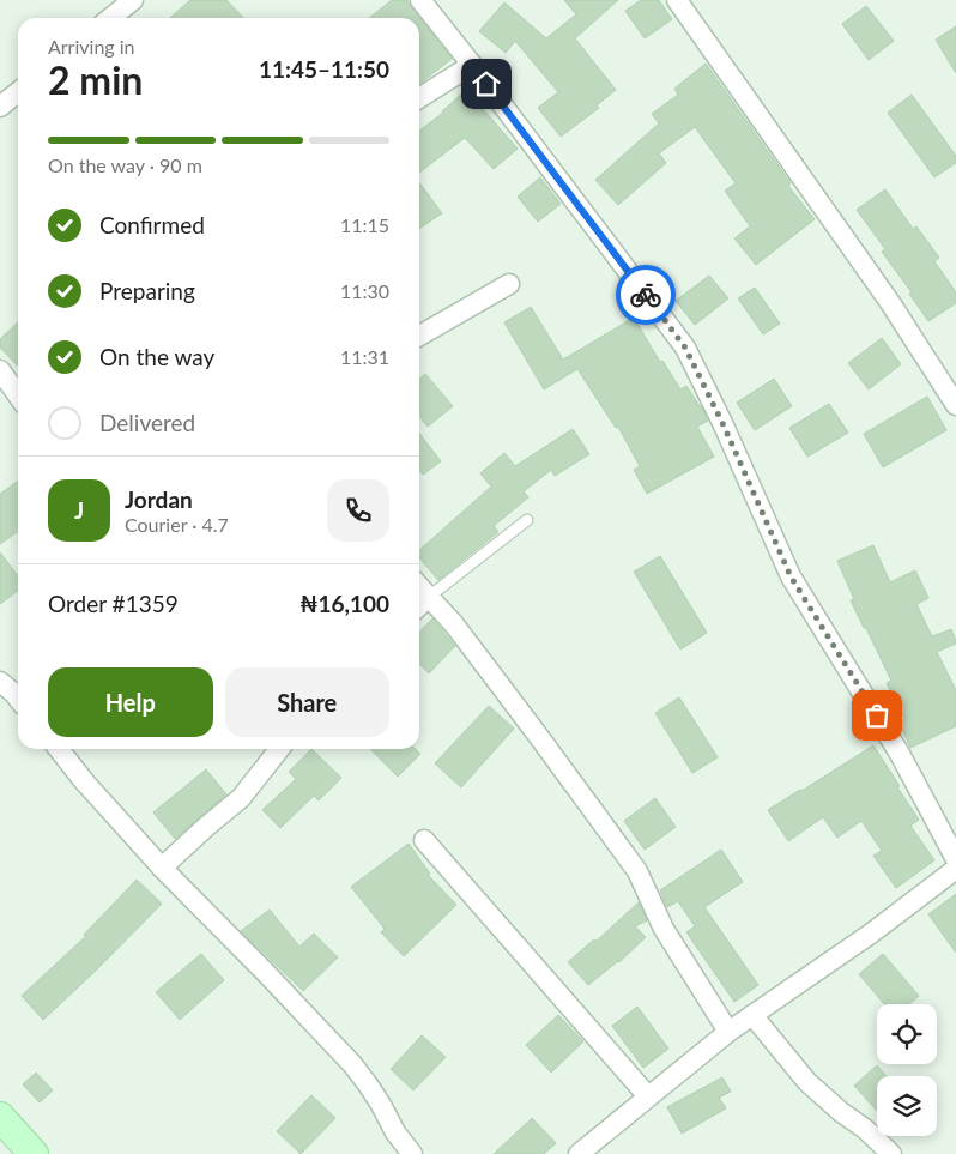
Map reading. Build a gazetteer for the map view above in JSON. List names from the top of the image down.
{
  "page": {
    "heading": ["2 min", "Arriving in", "11:45–11:50"],
    "panel": [
      "Jordan",
      "Courier · 4.7",
      "Order #1359",
      "₦16,100"
    ],
    "bar": "On the way · 90 m",
    "list": [
      ["Confirmed", "11:15"],
      ["Preparing", "11:30"],
      ["On the way", "11:31"],
      "Delivered"
    ],
    "round": "J",
    "buttons": ["Help", "Share"]
  }
}
